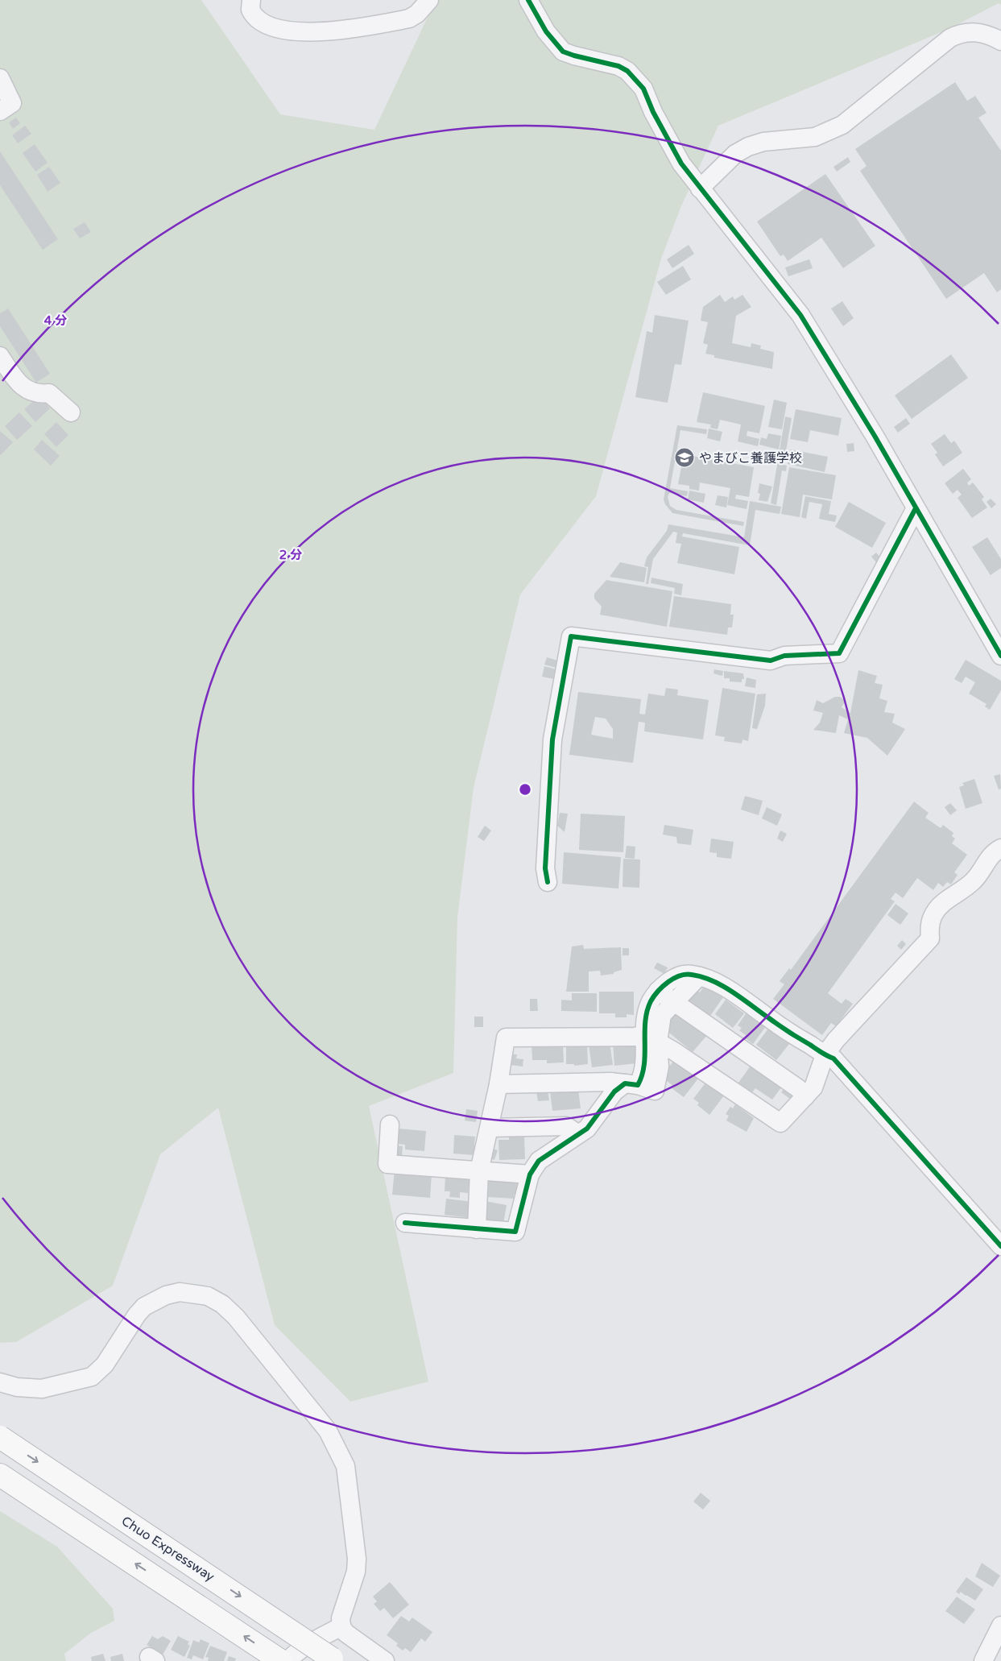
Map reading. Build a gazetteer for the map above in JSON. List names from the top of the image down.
{
  "streets": {
    "highway": ["Chuo Expressway"]
  },
  "places": {
    "school or university": ["やまびこ養護学校"]
  },
  "rings": ["4 分", "2 分"]
}
